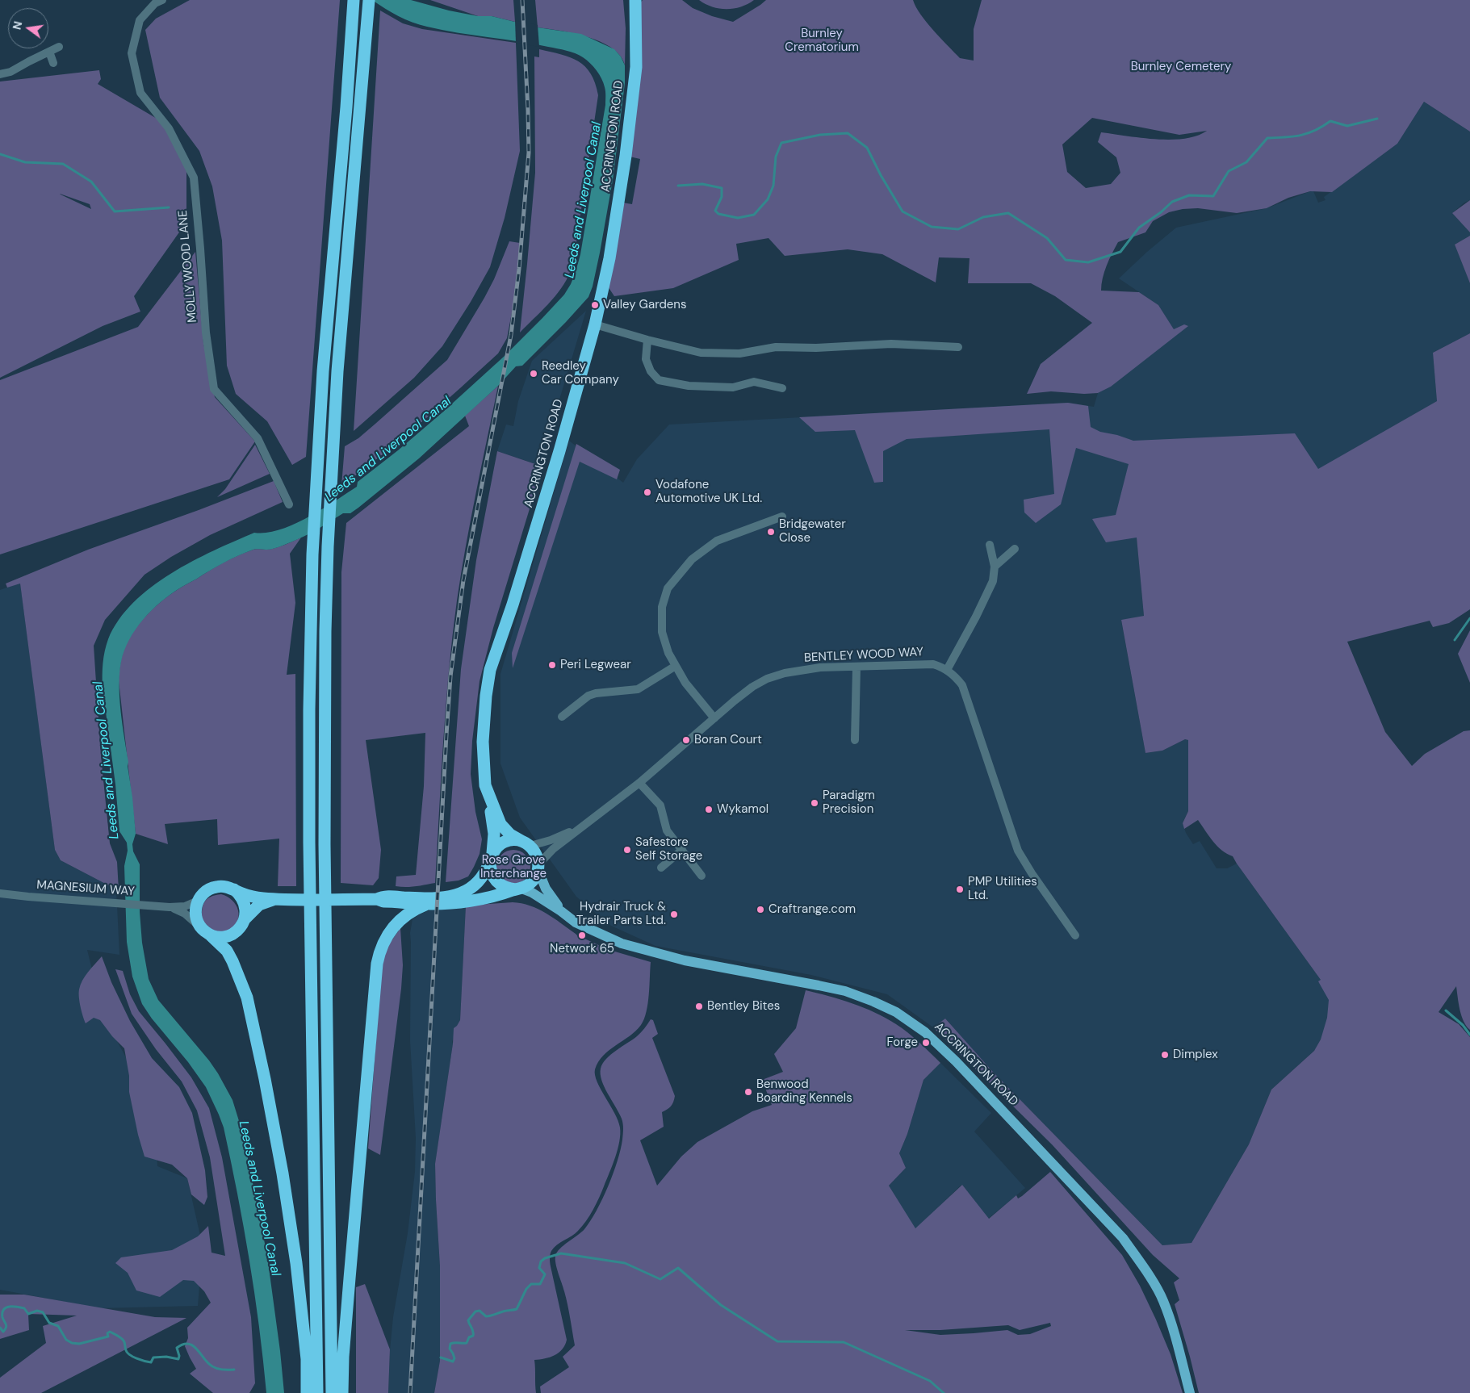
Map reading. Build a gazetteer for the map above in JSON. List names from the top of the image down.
{
  "streets": {
    "highway": ["ACCRINGTON ROAD"],
    "street": ["MOLLY WOOD LANE", "BENTLEY WOOD WAY", "MAGNESIUM WAY"]
  },
  "crossings": [
    ["ACCRINGTON ROAD", "BENTLEY WOOD WAY"]
  ],
  "water": ["Leeds and Liverpool Canal"],
  "parks": ["Burnley Crematorium", "Burnley Cemetery", "Rose Grove Interchange"],
  "places": [
    "Valley Gardens",
    "Reedley Car Company",
    "Vodafone Automotive UK Ltd.",
    "Bridgewater Close",
    "Peri Legwear",
    "Boran Court",
    "Paradigm Precision",
    "Wykamol",
    "Safestore Self Storage",
    "PMP Utilities Ltd.",
    "Craftrange.com",
    "Hydrair Truck & Trailer Parts Ltd.",
    "Network 65",
    "Bentley Bites",
    "Forge",
    "Dimplex",
    "Benwood Boarding Kennels"
  ],
  "north": "left"
}
